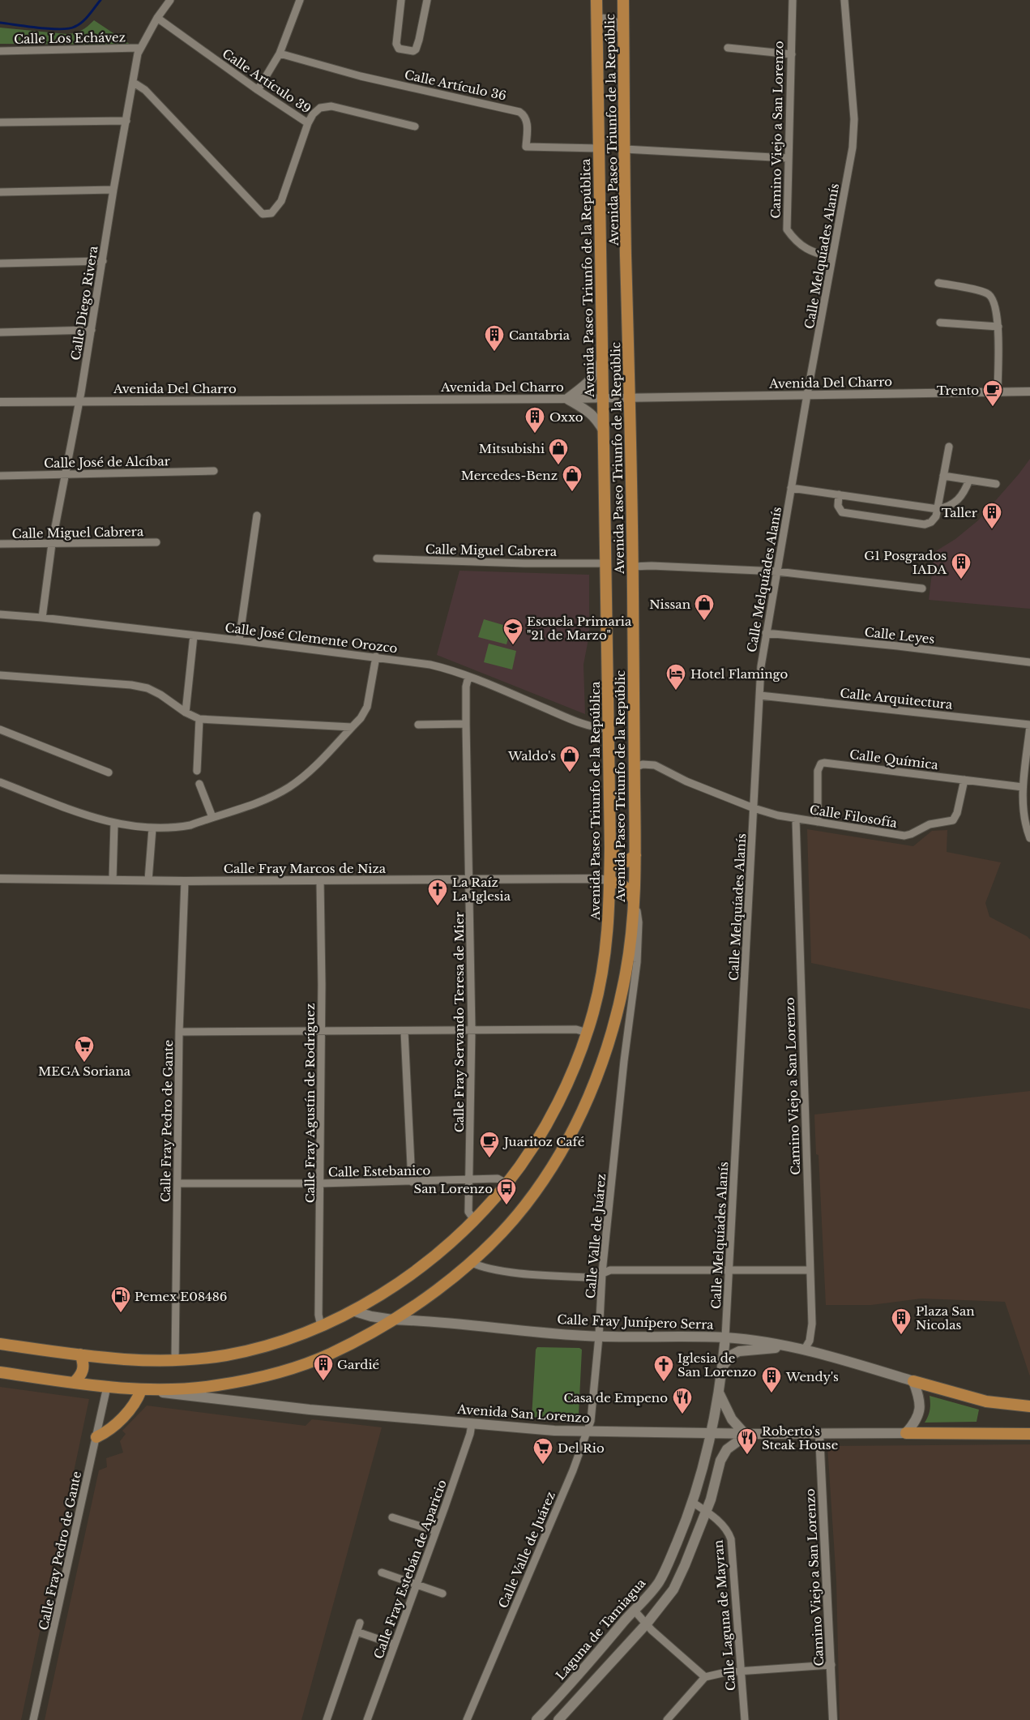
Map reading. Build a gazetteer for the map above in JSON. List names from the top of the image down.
{
  "streets": {
    "main road": [
      "Avenida Paseo Triunfo de la Repúblic",
      "Avenida Paseo Triunfo de la República",
      "Calle Fray Junípero Serra",
      "Avenida San Lorenzo",
      "Laguna de Tamiagua"
    ],
    "street": [
      "Calle Los Echávez",
      "Calle Artículo 39",
      "Calle Artículo 36",
      "Camino Viejo a San Lorenzo",
      "Calle Melquíades Alanís",
      "Calle Diego Rivera",
      "Avenida Del Charro",
      "Calle José de Alcíbar",
      "Calle Miguel Cabrera",
      "Calle Leyes",
      "Calle José Clemente Orozco",
      "Calle Arquitectura",
      "Calle Química",
      "Calle Filosofía",
      "Calle Fray Marcos de Niza",
      "Calle Fray Servando Teresa de Mier",
      "Calle Fray Agustín de Rodríguez",
      "Calle Fray Pedro de Gante",
      "Calle Estebanico",
      "Calle Valle de Juárez",
      "Calle Fray Estebán de Aparicio",
      "Calle Laguna de Mayran"
    ]
  },
  "crossings": [
    ["Calle Los Echávez", "Calle Diego Rivera"],
    ["Calle Artículo 39", "Calle Diego Rivera"],
    ["Calle Artículo 36", "Avenida Paseo Triunfo de la República"],
    ["Avenida Paseo Triunfo de la Repúblic", "Avenida Del Charro"],
    ["Avenida Paseo Triunfo de la Repúblic", "Calle Fray Pedro de Gante"],
    ["Avenida Paseo Triunfo de la Repúblic", "Calle Valle de Juárez"],
    ["Avenida Paseo Triunfo de la Repúblic", "Calle Fray Junípero Serra"],
    ["Avenida Paseo Triunfo de la Repúblic", "Avenida San Lorenzo"],
    ["Camino Viejo a San Lorenzo", "Calle Melquíades Alanís"],
    ["Camino Viejo a San Lorenzo", "Calle Filosofía"],
    ["Camino Viejo a San Lorenzo", "Calle Fray Junípero Serra"],
    ["Camino Viejo a San Lorenzo", "Avenida San Lorenzo"],
    ["Calle Melquíades Alanís", "Avenida Del Charro"],
    ["Calle Melquíades Alanís", "Calle Leyes"],
    ["Calle Melquíades Alanís", "Calle Arquitectura"],
    ["Calle Melquíades Alanís", "Calle Filosofía"],
    ["Calle Melquíades Alanís", "Calle Fray Junípero Serra"],
    ["Calle Melquíades Alanís", "Laguna de Tamiagua"],
    ["Avenida Paseo Triunfo de la República", "Avenida Del Charro"],
    ["Avenida Paseo Triunfo de la República", "Calle Miguel Cabrera"],
    ["Avenida Paseo Triunfo de la República", "Calle José Clemente Orozco"],
    ["Avenida Paseo Triunfo de la República", "Calle Fray Marcos de Niza"],
    ["Avenida Paseo Triunfo de la República", "Calle Fray Servando Teresa de Mier"],
    ["Avenida Paseo Triunfo de la República", "Calle Fray Agustín de Rodríguez"],
    ["Avenida Paseo Triunfo de la República", "Calle Fray Pedro de Gante"],
    ["Avenida Paseo Triunfo de la República", "Calle Estebanico"],
    ["Avenida Paseo Triunfo de la República", "Calle Fray Junípero Serra"],
    ["Calle Diego Rivera", "Avenida Del Charro"],
    ["Calle Diego Rivera", "Calle José de Alcíbar"],
    ["Calle Diego Rivera", "Calle Miguel Cabrera"],
    ["Calle Diego Rivera", "Calle José Clemente Orozco"],
    ["Calle José Clemente Orozco", "Calle Fray Servando Teresa de Mier"],
    ["Calle Química", "Calle Filosofía"],
    ["Calle Fray Marcos de Niza", "Calle Fray Servando Teresa de Mier"],
    ["Calle Fray Marcos de Niza", "Calle Fray Agustín de Rodríguez"],
    ["Calle Fray Marcos de Niza", "Calle Fray Pedro de Gante"],
    ["Calle Fray Servando Teresa de Mier", "Calle Estebanico"],
    ["Calle Fray Agustín de Rodríguez", "Calle Estebanico"],
    ["Calle Fray Pedro de Gante", "Calle Estebanico"],
    ["Calle Valle de Juárez", "Calle Fray Junípero Serra"],
    ["Calle Valle de Juárez", "Avenida San Lorenzo"],
    ["Calle Fray Junípero Serra", "Laguna de Tamiagua"],
    ["Avenida San Lorenzo", "Calle Fray Estebán de Aparicio"],
    ["Avenida San Lorenzo", "Laguna de Tamiagua"],
    ["Calle Laguna de Mayran", "Laguna de Tamiagua"]
  ],
  "places": {
    "building": [
      "Cantabria",
      "Oxxo",
      "Taller",
      "G1 Posgrados IADA",
      "Plaza San Nicolas",
      "Gardié",
      "Wendy's"
    ],
    "cafe": ["Trento", "Juaritoz Café"],
    "shop": [
      "Mitsubishi",
      "Mercedes-Benz",
      "Nissan",
      "Waldo's"
    ],
    "school or university": ["Escuela Primaria \"21 de Marzo\""],
    "hotel": ["Hotel Flamingo"],
    "church": ["La Raíz La Iglesia", "Iglesia de San Lorenzo"],
    "supermarket": ["MEGA Soriana", "Del Rio"],
    "bus stop": ["San Lorenzo"],
    "fuel station": ["Pemex E08486"],
    "restaurant": ["Casa de Empeno", "Roberto's Steak House"]
  }
}
